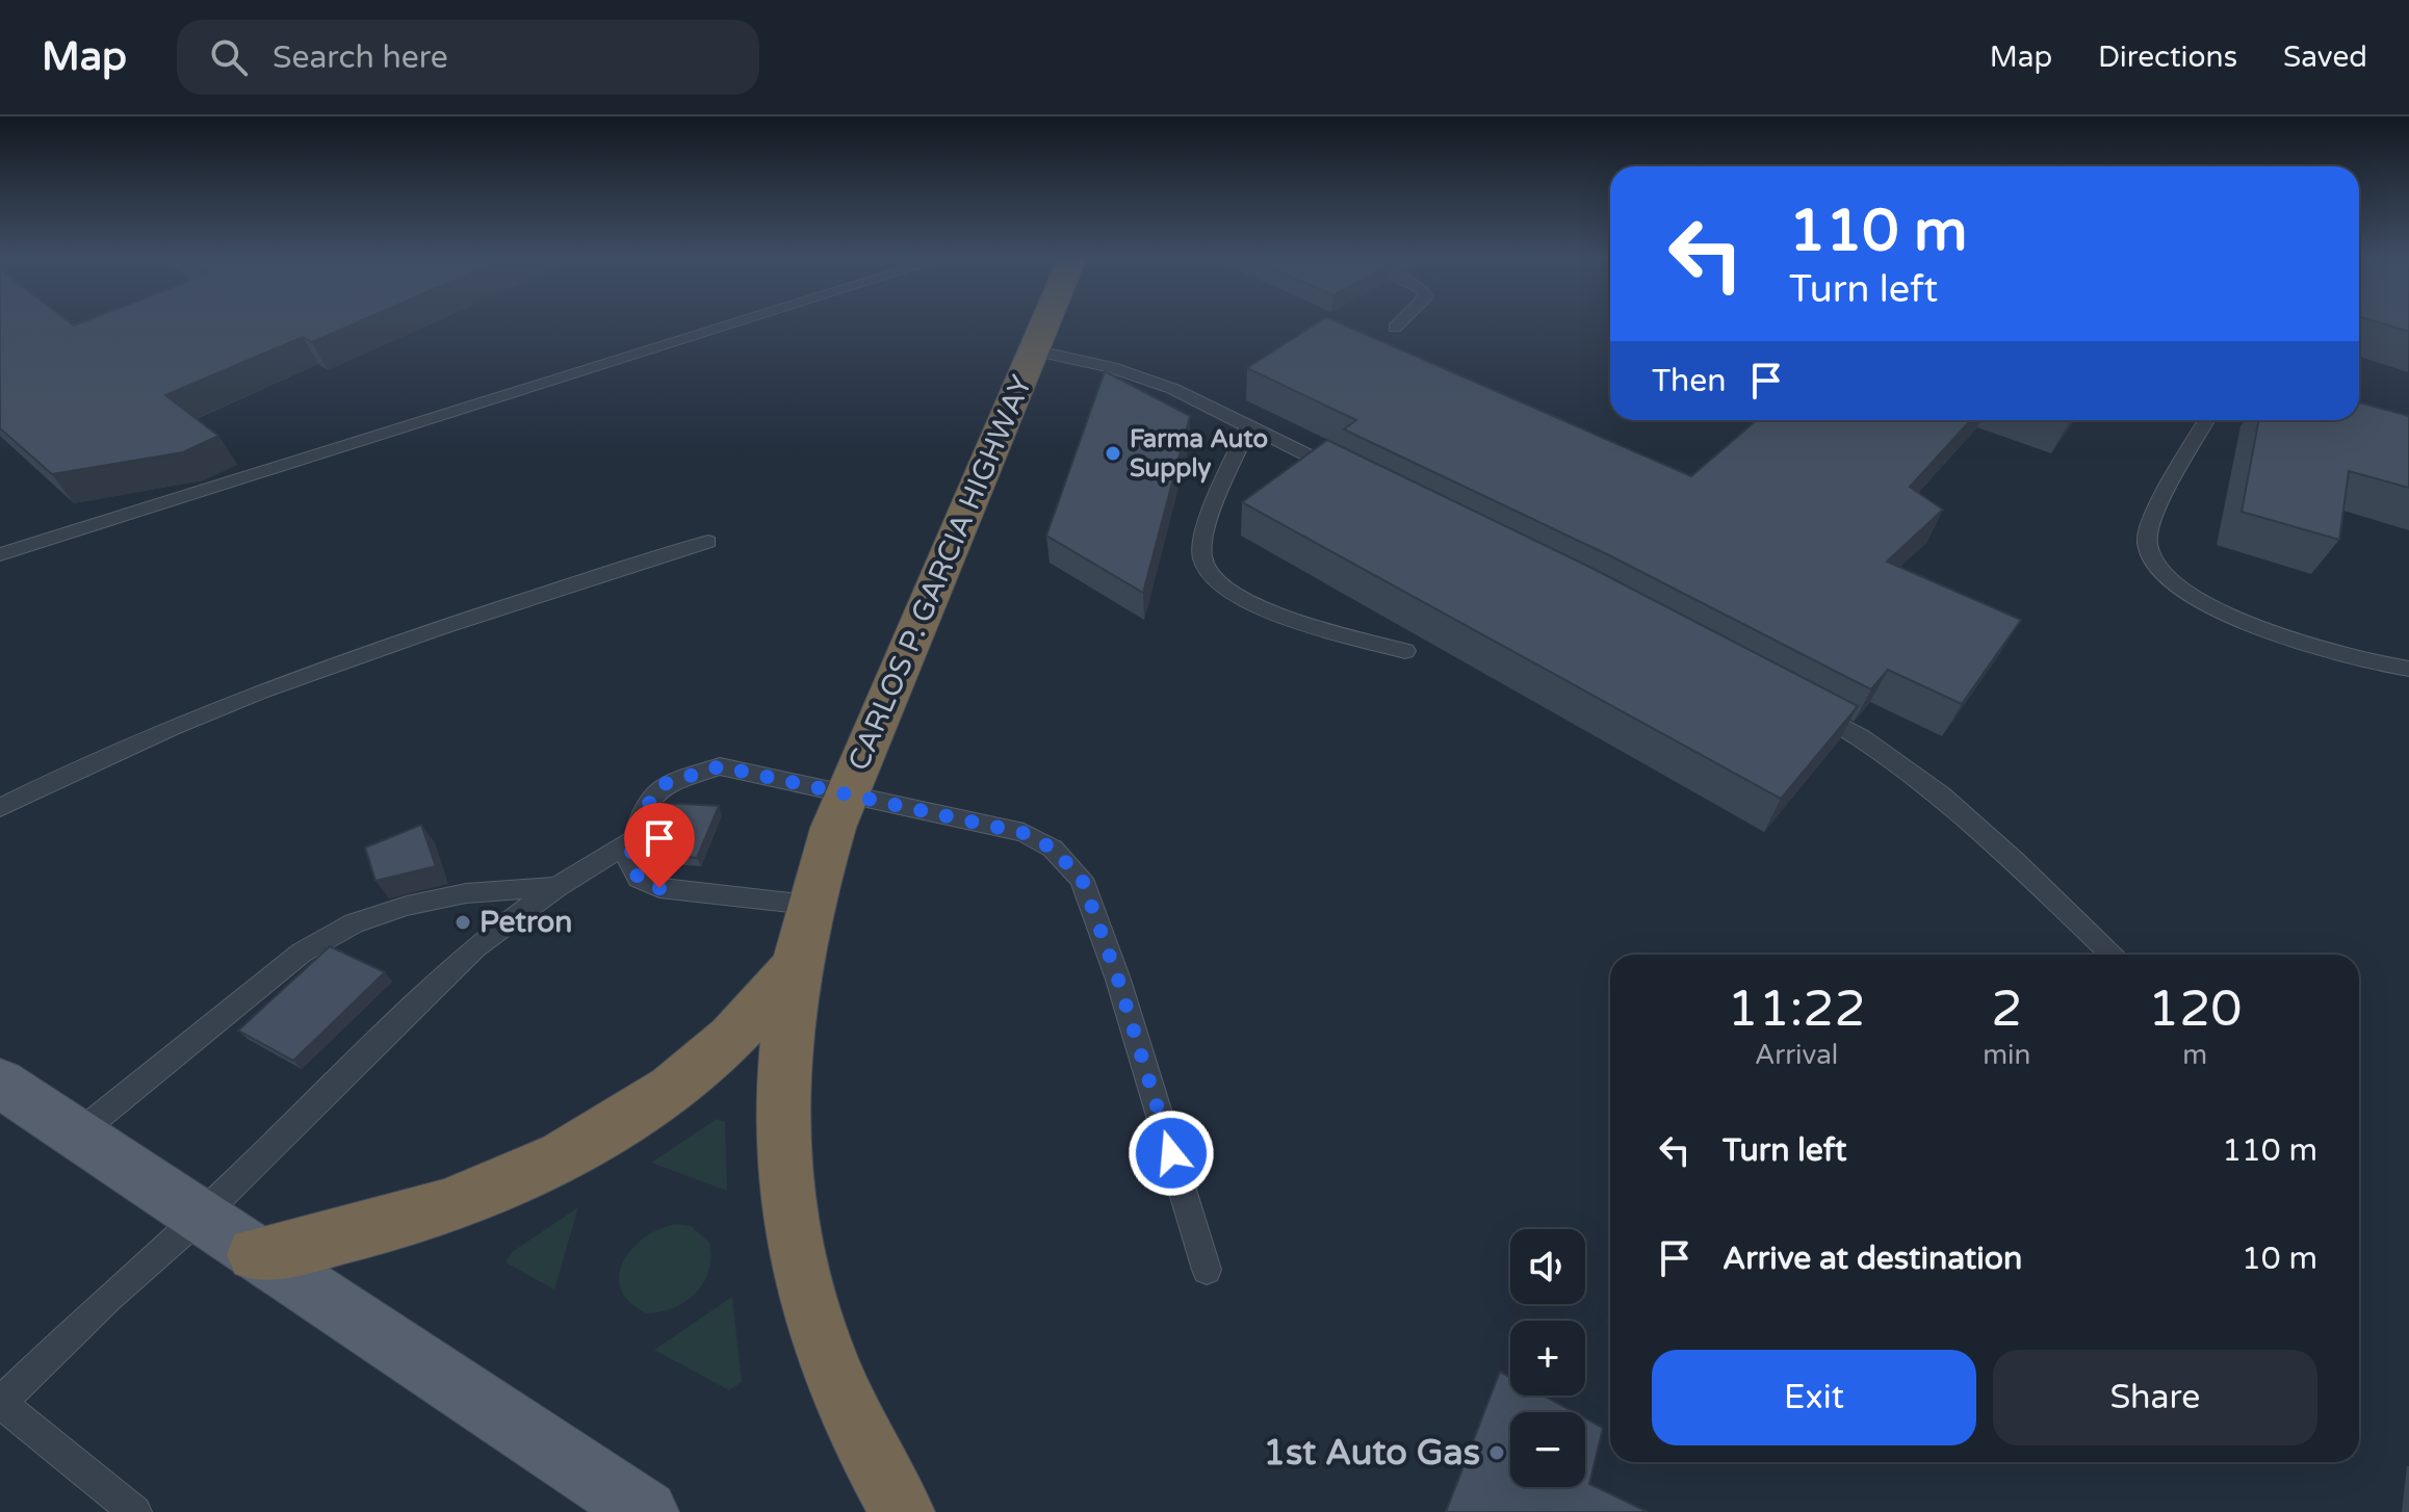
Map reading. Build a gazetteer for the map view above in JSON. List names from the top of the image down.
{
  "streets": {
    "highway": ["CARLOS P. GARCIA HIGHWAY"]
  },
  "places": ["Farma Auto Supply", "Petron", "1st Auto Gas"],
  "page": {
    "header": "Map",
    "search": "Search here",
    "nav": ["Map", "Directions", "Saved"],
    "turn": ["110 m", "Turn left"],
    "then": "Then",
    "eta": [
      "11:22",
      "Arrival",
      "2",
      "min",
      "120",
      "m"
    ],
    "list": [
      {
        "name": "Turn left",
        "value": "110 m"
      },
      {
        "name": "Arrive at destination",
        "value": "10 m"
      }
    ],
    "map_buttons": ["+", "−"],
    "buttons": ["Exit", "Share"]
  }
}
